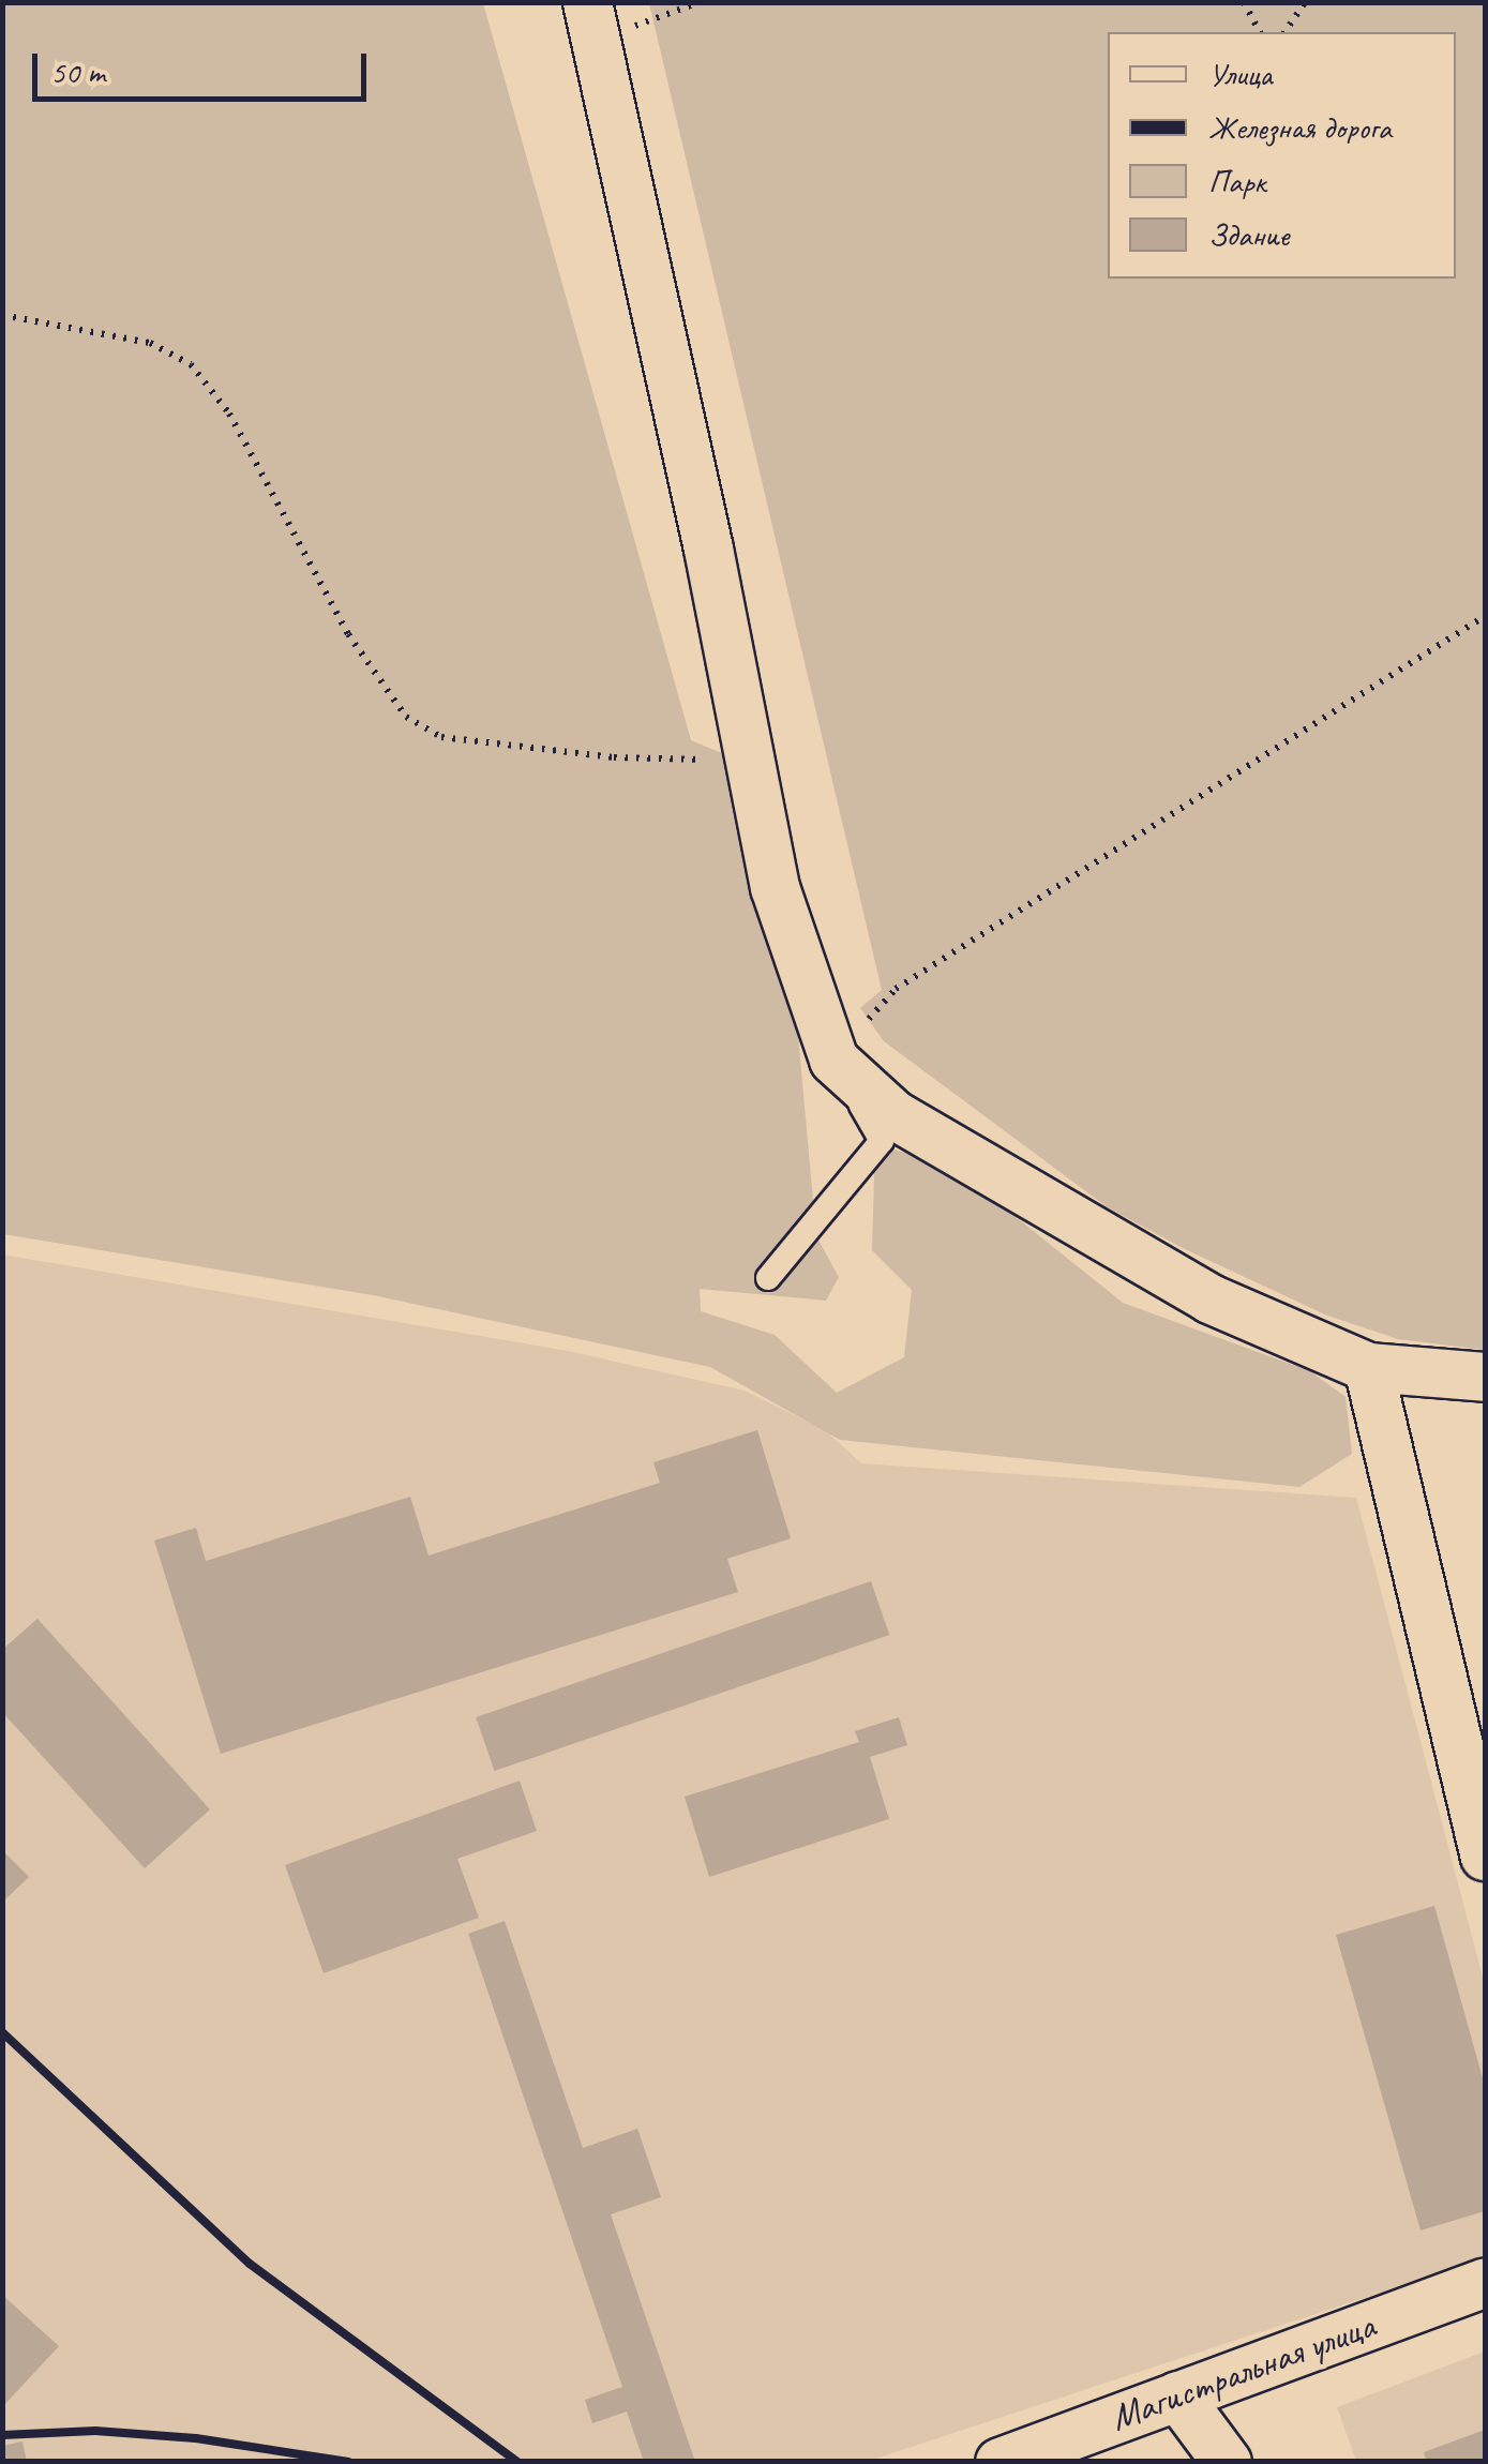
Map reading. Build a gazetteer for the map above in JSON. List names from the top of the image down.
{
  "streets": {
    "street": ["Магистральная улица"]
  },
  "legend": [
    "Улица",
    "Железная дорога",
    "Парк",
    "Здание"
  ],
  "scale_bar": "50 m"
}
